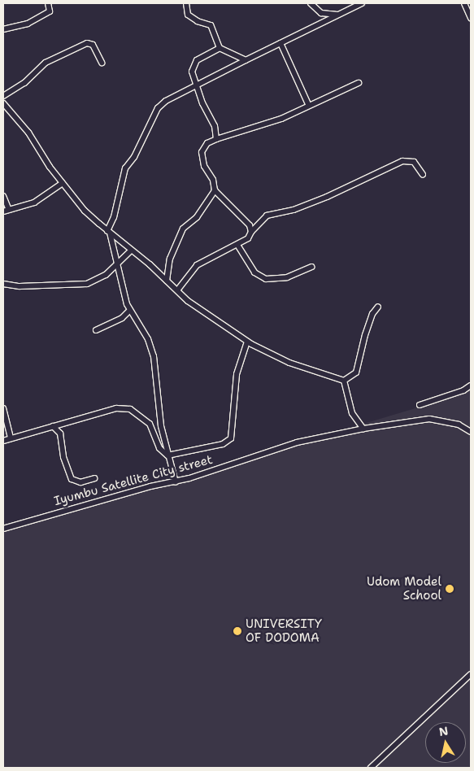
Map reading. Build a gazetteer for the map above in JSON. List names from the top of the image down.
{
  "streets": {
    "street": ["Iyumbu Satellite City street"]
  },
  "places": ["Udom Model School", "UNIVERSITY OF DODOMA"],
  "north": "top"
}
